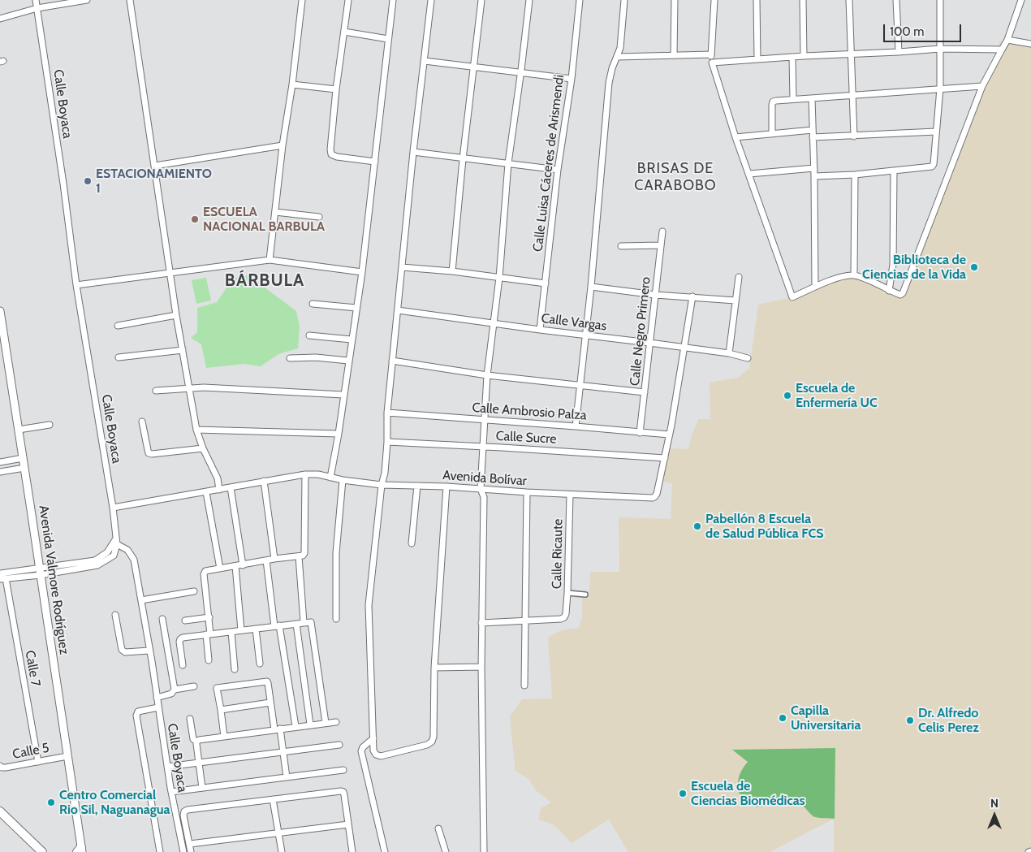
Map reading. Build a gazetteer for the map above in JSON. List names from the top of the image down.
{
  "streets": {
    "street": [
      "Calle Boyaca",
      "Calle Luisa Cáceres de Arismendi",
      "Calle Vargas",
      "Calle Negro Primero",
      "Calle Ambrosio Palza",
      "Calle Sucre",
      "Avenida Bolívar",
      "Calle Ricaute",
      "Avenida Valmore Rodríguez",
      "Calle 7",
      "Calle 5"
    ]
  },
  "crossings": [
    ["Calle Boyaca", "Avenida Bolívar"],
    ["Calle Luisa Cáceres de Arismendi", "Calle Vargas"],
    ["Calle Vargas", "Calle Negro Primero"],
    ["Calle Vargas", "Avenida Bolívar"],
    ["Calle Negro Primero", "Calle Ambrosio Palza"],
    ["Calle Ambrosio Palza", "Avenida Bolívar"],
    ["Calle Sucre", "Avenida Bolívar"],
    ["Avenida Bolívar", "Calle Ricaute"],
    ["Avenida Valmore Rodríguez", "Calle 5"],
    ["Calle 7", "Calle 5"]
  ],
  "districts": ["BRISAS DE CARABOBO", "BÁRBULA"],
  "places": [
    "ESTACIONAMIENTO 1",
    "ESCUELA NACIONAL BARBULA",
    "Biblioteca de Ciencias de la Vida",
    "Escuela de Enfermería UC",
    "Pabellón 8 Escuela de Salud Pública FCS",
    "Capilla Universitaria",
    "Dr. Alfredo Celis Perez",
    "Escuela de Ciencias Biomédicas",
    "Centro Comercial Rio Sil, Naguanagua"
  ],
  "scale_bar": "100 m",
  "north": "top"
}
